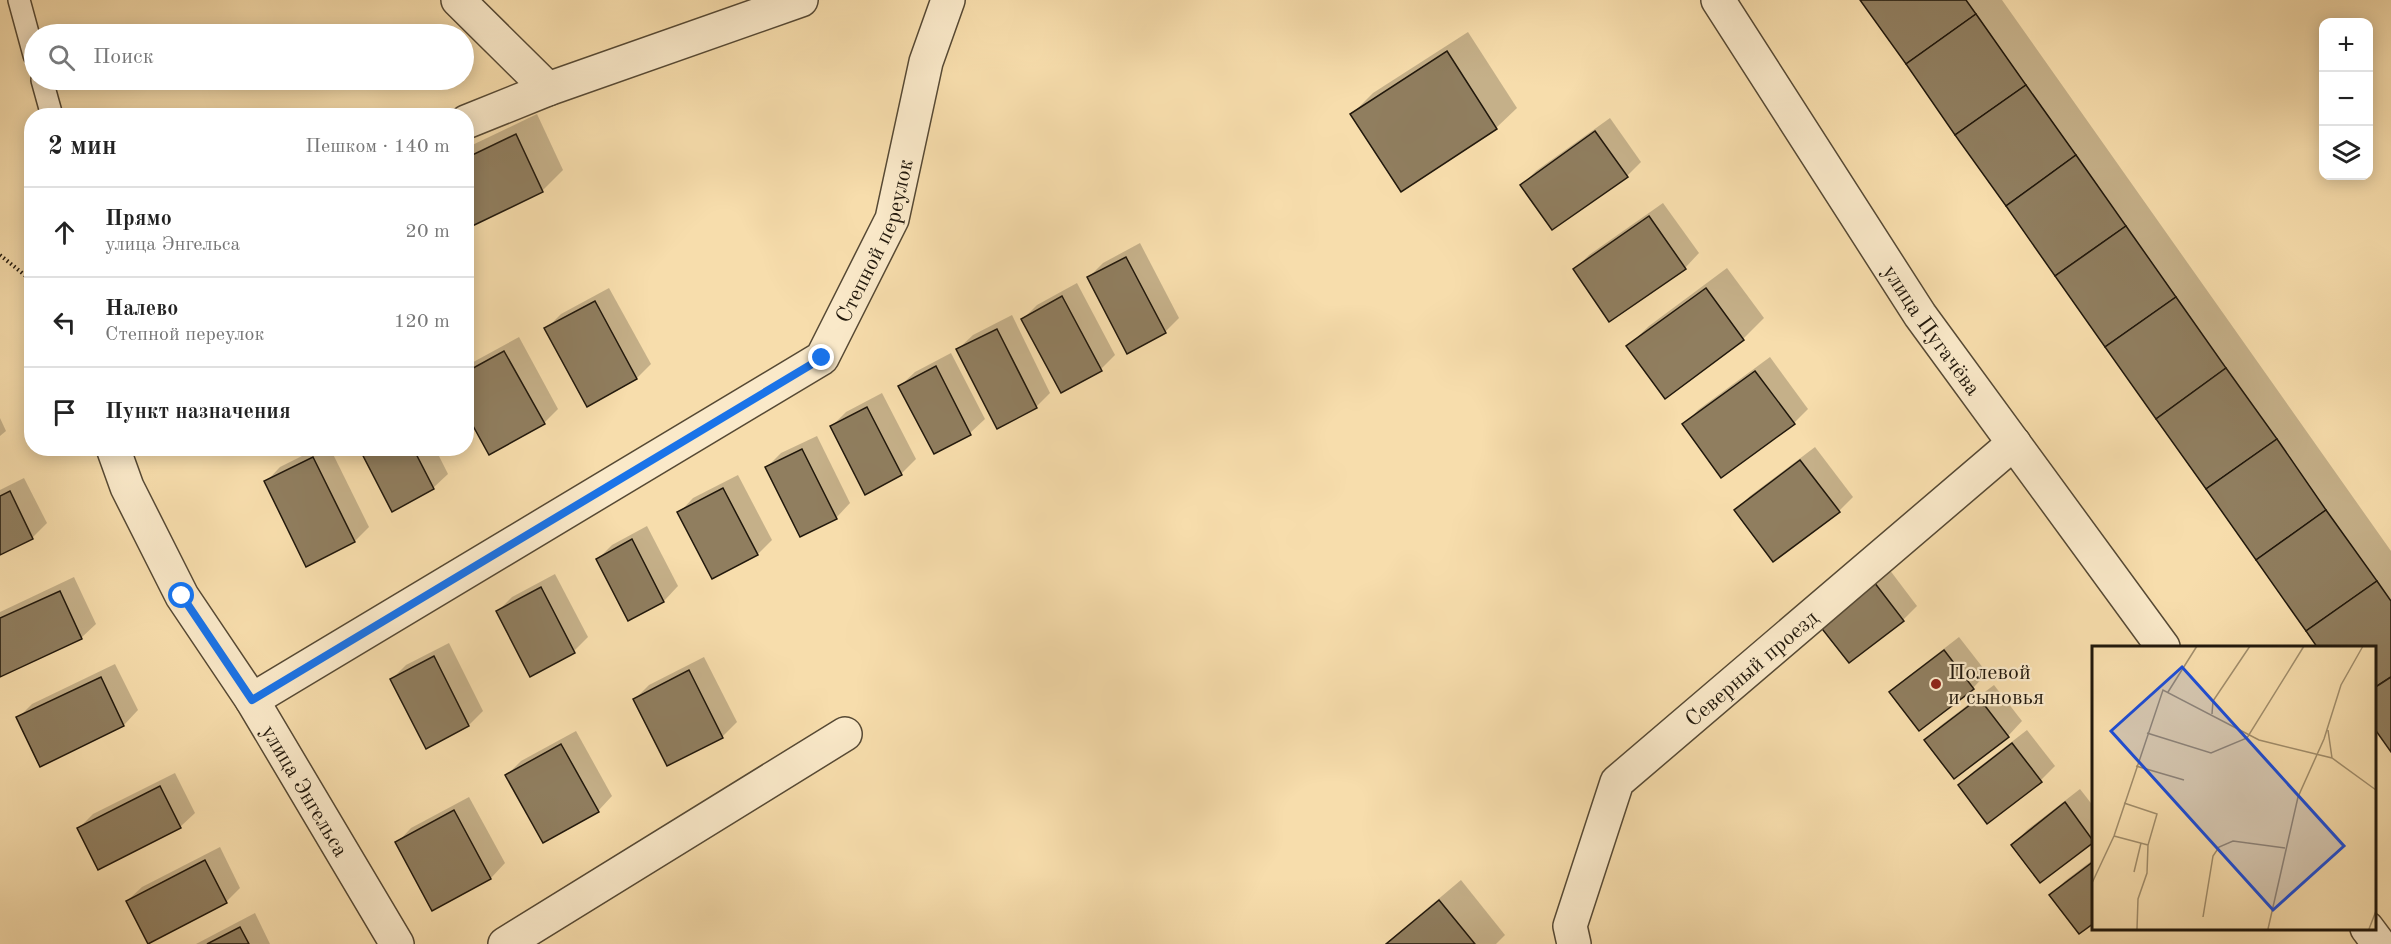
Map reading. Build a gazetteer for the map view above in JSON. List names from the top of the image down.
{
  "streets": {
    "street": [
      "Степной переулок",
      "улица Пугачёва",
      "Северный проезд",
      "улица Энгельса"
    ]
  },
  "crossings": [
    ["Степной переулок", "улица Энгельса"],
    ["улица Пугачёва", "Северный проезд"]
  ],
  "places": ["Полевой и сыновья"],
  "page": {
    "map_buttons": ["+", "−"],
    "search": "Поиск",
    "heading": ["2 мин", "Пешком · 140 m"],
    "list": [
      ["Прямо", "улица Энгельса", "20 m"],
      ["Налево", "Степной переулок", "120 m"],
      "Пункт назначения"
    ]
  }
}
